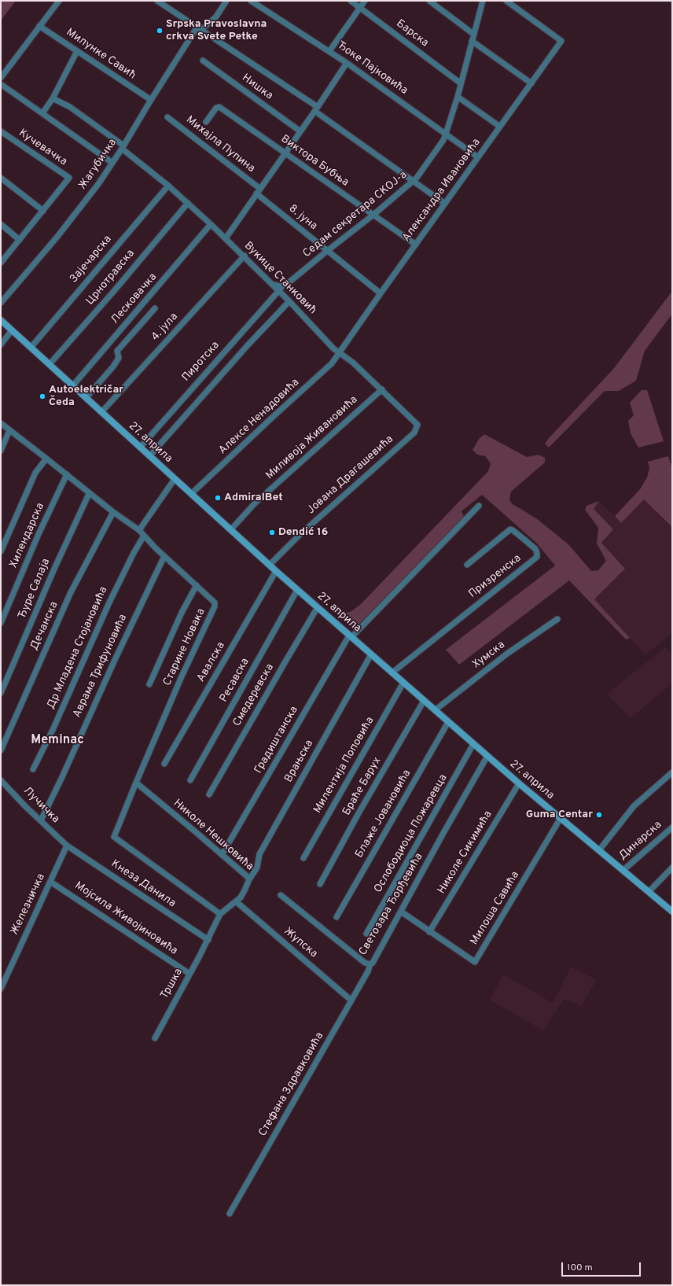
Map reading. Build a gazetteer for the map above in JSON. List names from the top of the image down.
{
  "streets": {
    "main road": ["27. априла"],
    "street": [
      "Барска",
      "Милунке Савић",
      "Ђоке Пајковића",
      "Нишка",
      "Михајла Пупина",
      "Кучевачка",
      "Виктора Бубња",
      "Жагубичка",
      "Александра Ивановића",
      "Седам секретара СКОЈ-а",
      "8. јуна",
      "Зајечарска",
      "Црнотравска",
      "Вукице Станковић",
      "Лесковачка",
      "4. јула",
      "Пиротска",
      "Алексе Ненадовића",
      "Миливоја Живановића",
      "Јована Драгашевића",
      "Хилендарска",
      "Призренска",
      "Ђуре Салаја",
      "Дечанска",
      "Старине Новака",
      "Др Младена Стојановића",
      "Хумска",
      "Авалска",
      "Аврама Трифуновића",
      "Ресавска",
      "Смедеревска",
      "Градиштанска",
      "Врањска",
      "Милентија Поповића",
      "Браће Барух",
      "Лучичка",
      "Блаже Јовановића",
      "Ослободиоца Пожаревца",
      "Николе Нешковића",
      "Динарска",
      "Николе Сикимића",
      "Кнеза Данила",
      "Железничка",
      "Светозара Ђорђевића",
      "Милоша Савића",
      "Мојсила Живојиновића",
      "Жупска",
      "Тршка",
      "Стефана Здравковића"
    ]
  },
  "crossings": [
    ["Барска", "Седам секретара СКОЈ-а"],
    ["Милунке Савић", "Жагубичка"],
    ["Ђоке Пајковића", "Александра Ивановића"],
    ["Ђоке Пајковића", "Седам секретара СКОЈ-а"],
    ["Михајла Пупина", "8. јуна"],
    ["Виктора Бубња", "Александра Ивановића"],
    ["Виктора Бубња", "Седам секретара СКОЈ-а"],
    ["Жагубичка", "Вукице Станковић"],
    ["Александра Ивановића", "8. јуна"],
    ["Александра Ивановића", "Вукице Станковић"],
    ["Александра Ивановића", "Алексе Ненадовића"],
    ["Седам секретара СКОЈ-а", "8. јуна"],
    ["Седам секретара СКОЈ-а", "Вукице Станковић"],
    ["Седам секретара СКОЈ-а", "Пиротска"],
    ["Зајечарска", "Вукице Станковић"],
    ["Зајечарска", "27. априла"],
    ["Црнотравска", "Вукице Станковић"],
    ["Црнотравска", "27. априла"],
    ["Вукице Станковић", "Лесковачка"],
    ["Вукице Станковић", "4. јула"],
    ["Вукице Станковић", "Пиротска"],
    ["Вукице Станковић", "Алексе Ненадовића"],
    ["Вукице Станковић", "Миливоја Живановића"],
    ["Вукице Станковић", "Јована Драгашевића"],
    ["Лесковачка", "27. априла"],
    ["4. јула", "27. априла"],
    ["Пиротска", "27. априла"],
    ["Алексе Ненадовића", "27. априла"],
    ["Миливоја Живановића", "27. априла"],
    ["27. априла", "Јована Драгашевића"],
    ["27. априла", "Призренска"],
    ["27. априла", "Хумска"],
    ["27. априла", "Авалска"],
    ["27. априла", "Ресавска"],
    ["27. априла", "Смедеревска"],
    ["27. априла", "Градиштанска"],
    ["27. априла", "Врањска"],
    ["27. априла", "Милентија Поповића"],
    ["27. априла", "Браће Барух"],
    ["27. априла", "Блаже Јовановића"],
    ["27. априла", "Ослободиоца Пожаревца"],
    ["27. априла", "Динарска"],
    ["27. априла", "Николе Сикимића"],
    ["27. априла", "Светозара Ђорђевића"],
    ["27. априла", "Милоша Савића"],
    ["Хилендарска", "Старине Новака"],
    ["Ђуре Салаја", "Старине Новака"],
    ["Дечанска", "Старине Новака"],
    ["Старине Новака", "Др Младена Стојановића"],
    ["Старине Новака", "Аврама Трифуновића"],
    ["Старине Новака", "Николе Нешковића"],
    ["Аврама Трифуновића", "Лучичка"],
    ["Градиштанска", "Николе Нешковића"],
    ["Врањска", "Николе Нешковића"],
    ["Лучичка", "Кнеза Данила"],
    ["Лучичка", "Железничка"],
    ["Николе Нешковића", "Кнеза Данила"],
    ["Николе Нешковића", "Жупска"],
    ["Николе Нешковића", "Тршка"],
    ["Николе Сикимића", "Милоша Савића"],
    ["Кнеза Данила", "Железничка"],
    ["Кнеза Данила", "Тршка"],
    ["Железничка", "Мојсила Живојиновића"],
    ["Светозара Ђорђевића", "Стефана Здравковића"],
    ["Мојсила Живојиновића", "Тршка"],
    ["Жупска", "Стефана Здравковића"]
  ],
  "districts": ["Meminac"],
  "places": [
    "Srpska Pravoslavna crkva Svete Petke",
    "Autoelektričar Čeda",
    "AdmiralBet",
    "Dendić 16",
    "Guma Centar"
  ],
  "scale_bar": "100 m"
}
